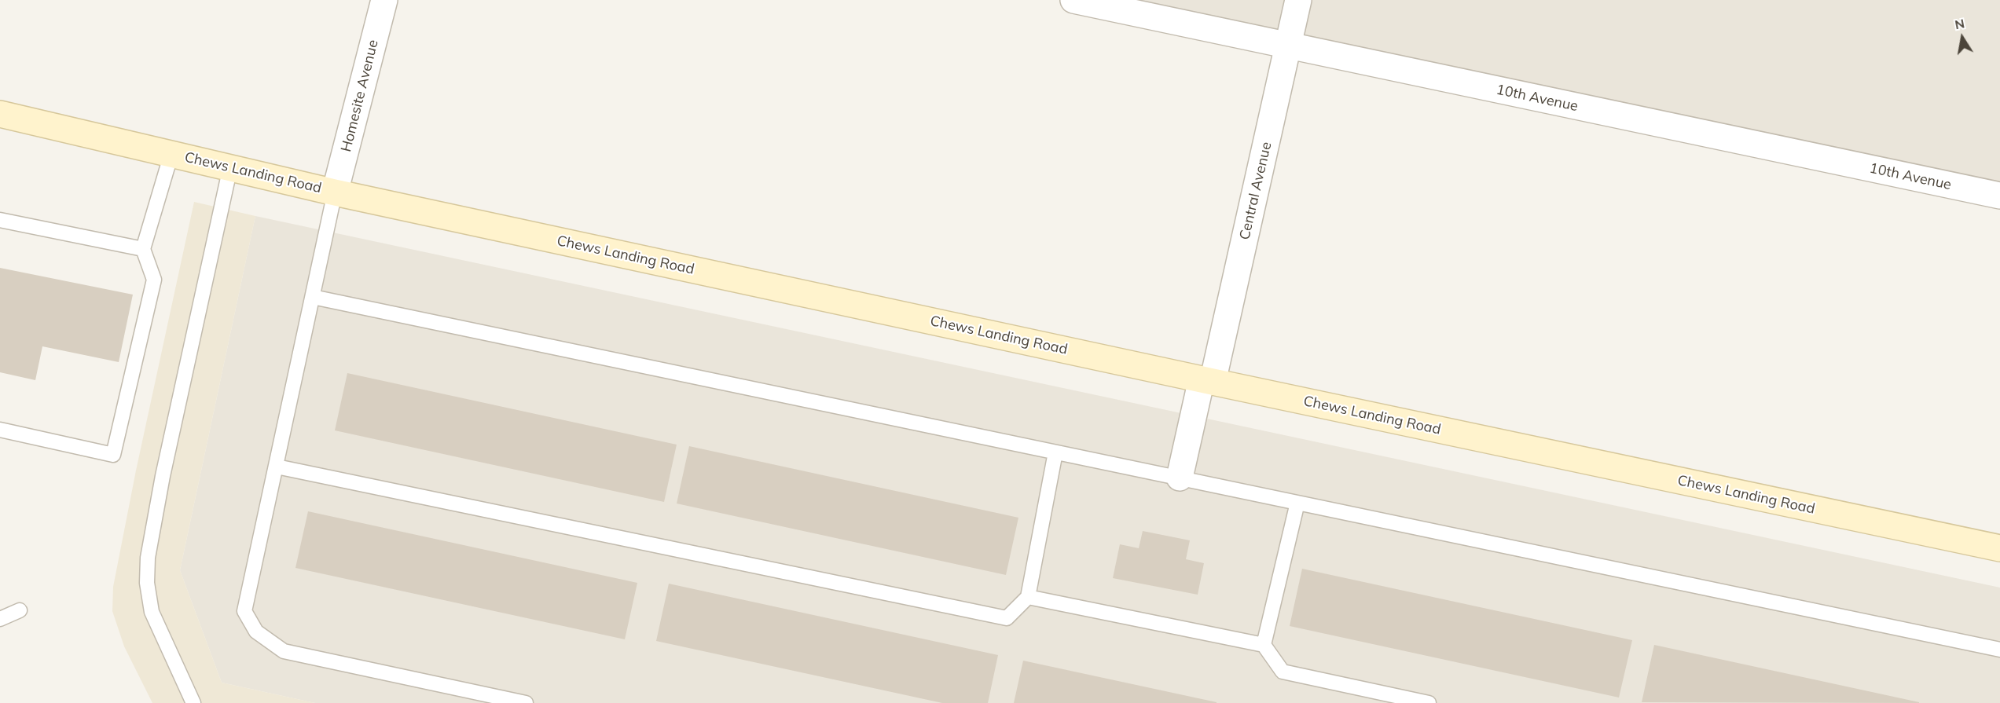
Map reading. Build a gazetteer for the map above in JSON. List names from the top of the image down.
{
  "streets": {
    "street": [
      "Homesite Avenue",
      "10th Avenue",
      "Chews Landing Road",
      "Central Avenue"
    ]
  },
  "crossings": [
    ["Homesite Avenue", "Chews Landing Road"],
    ["10th Avenue", "Central Avenue"],
    ["Chews Landing Road", "Central Avenue"]
  ],
  "north": "top"
}
